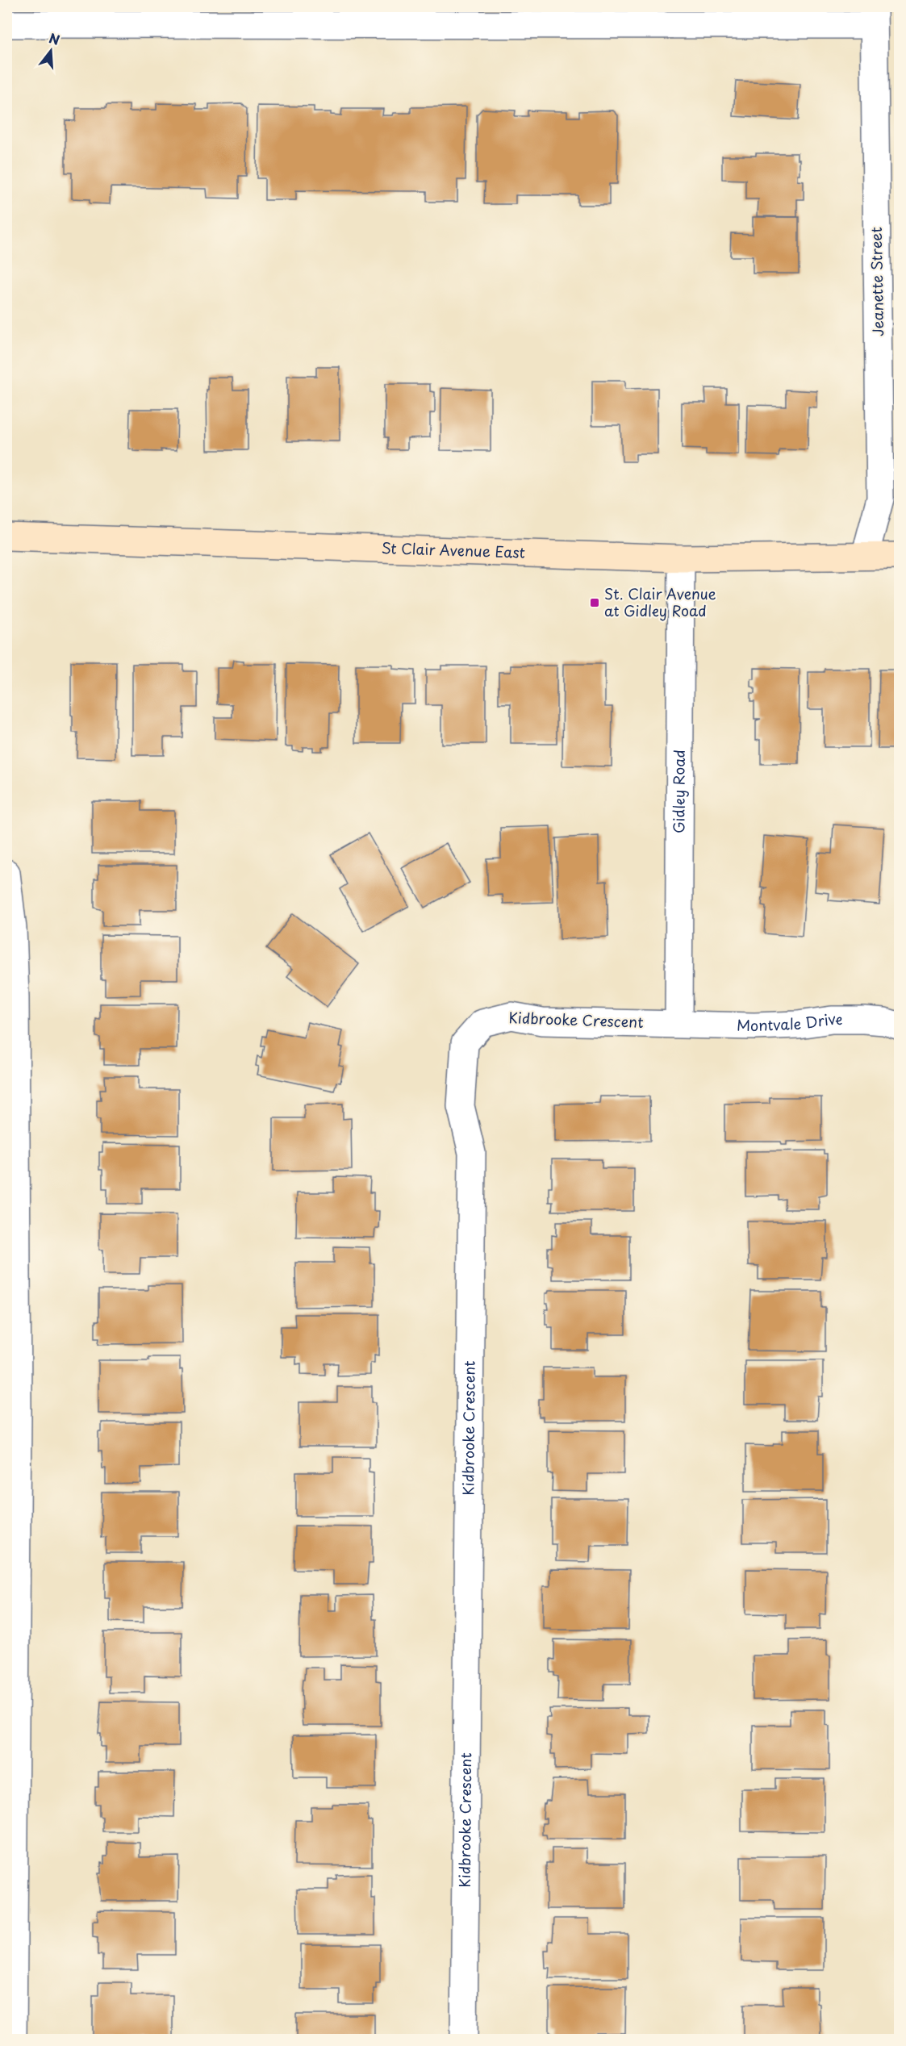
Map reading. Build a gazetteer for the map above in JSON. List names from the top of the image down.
{
  "streets": {
    "main road": ["St Clair Avenue East"],
    "street": [
      "Jeanette Street",
      "Gidley Road",
      "Kidbrooke Crescent",
      "Montvale Drive"
    ]
  },
  "crossings": [
    ["Jeanette Street", "St Clair Avenue East"],
    ["St Clair Avenue East", "Gidley Road"],
    ["Gidley Road", "Kidbrooke Crescent"],
    ["Gidley Road", "Montvale Drive"],
    ["Kidbrooke Crescent", "Montvale Drive"]
  ],
  "places": {
    "transit": ["St. Clair Avenue at Gidley Road"]
  },
  "north": "top"
}
